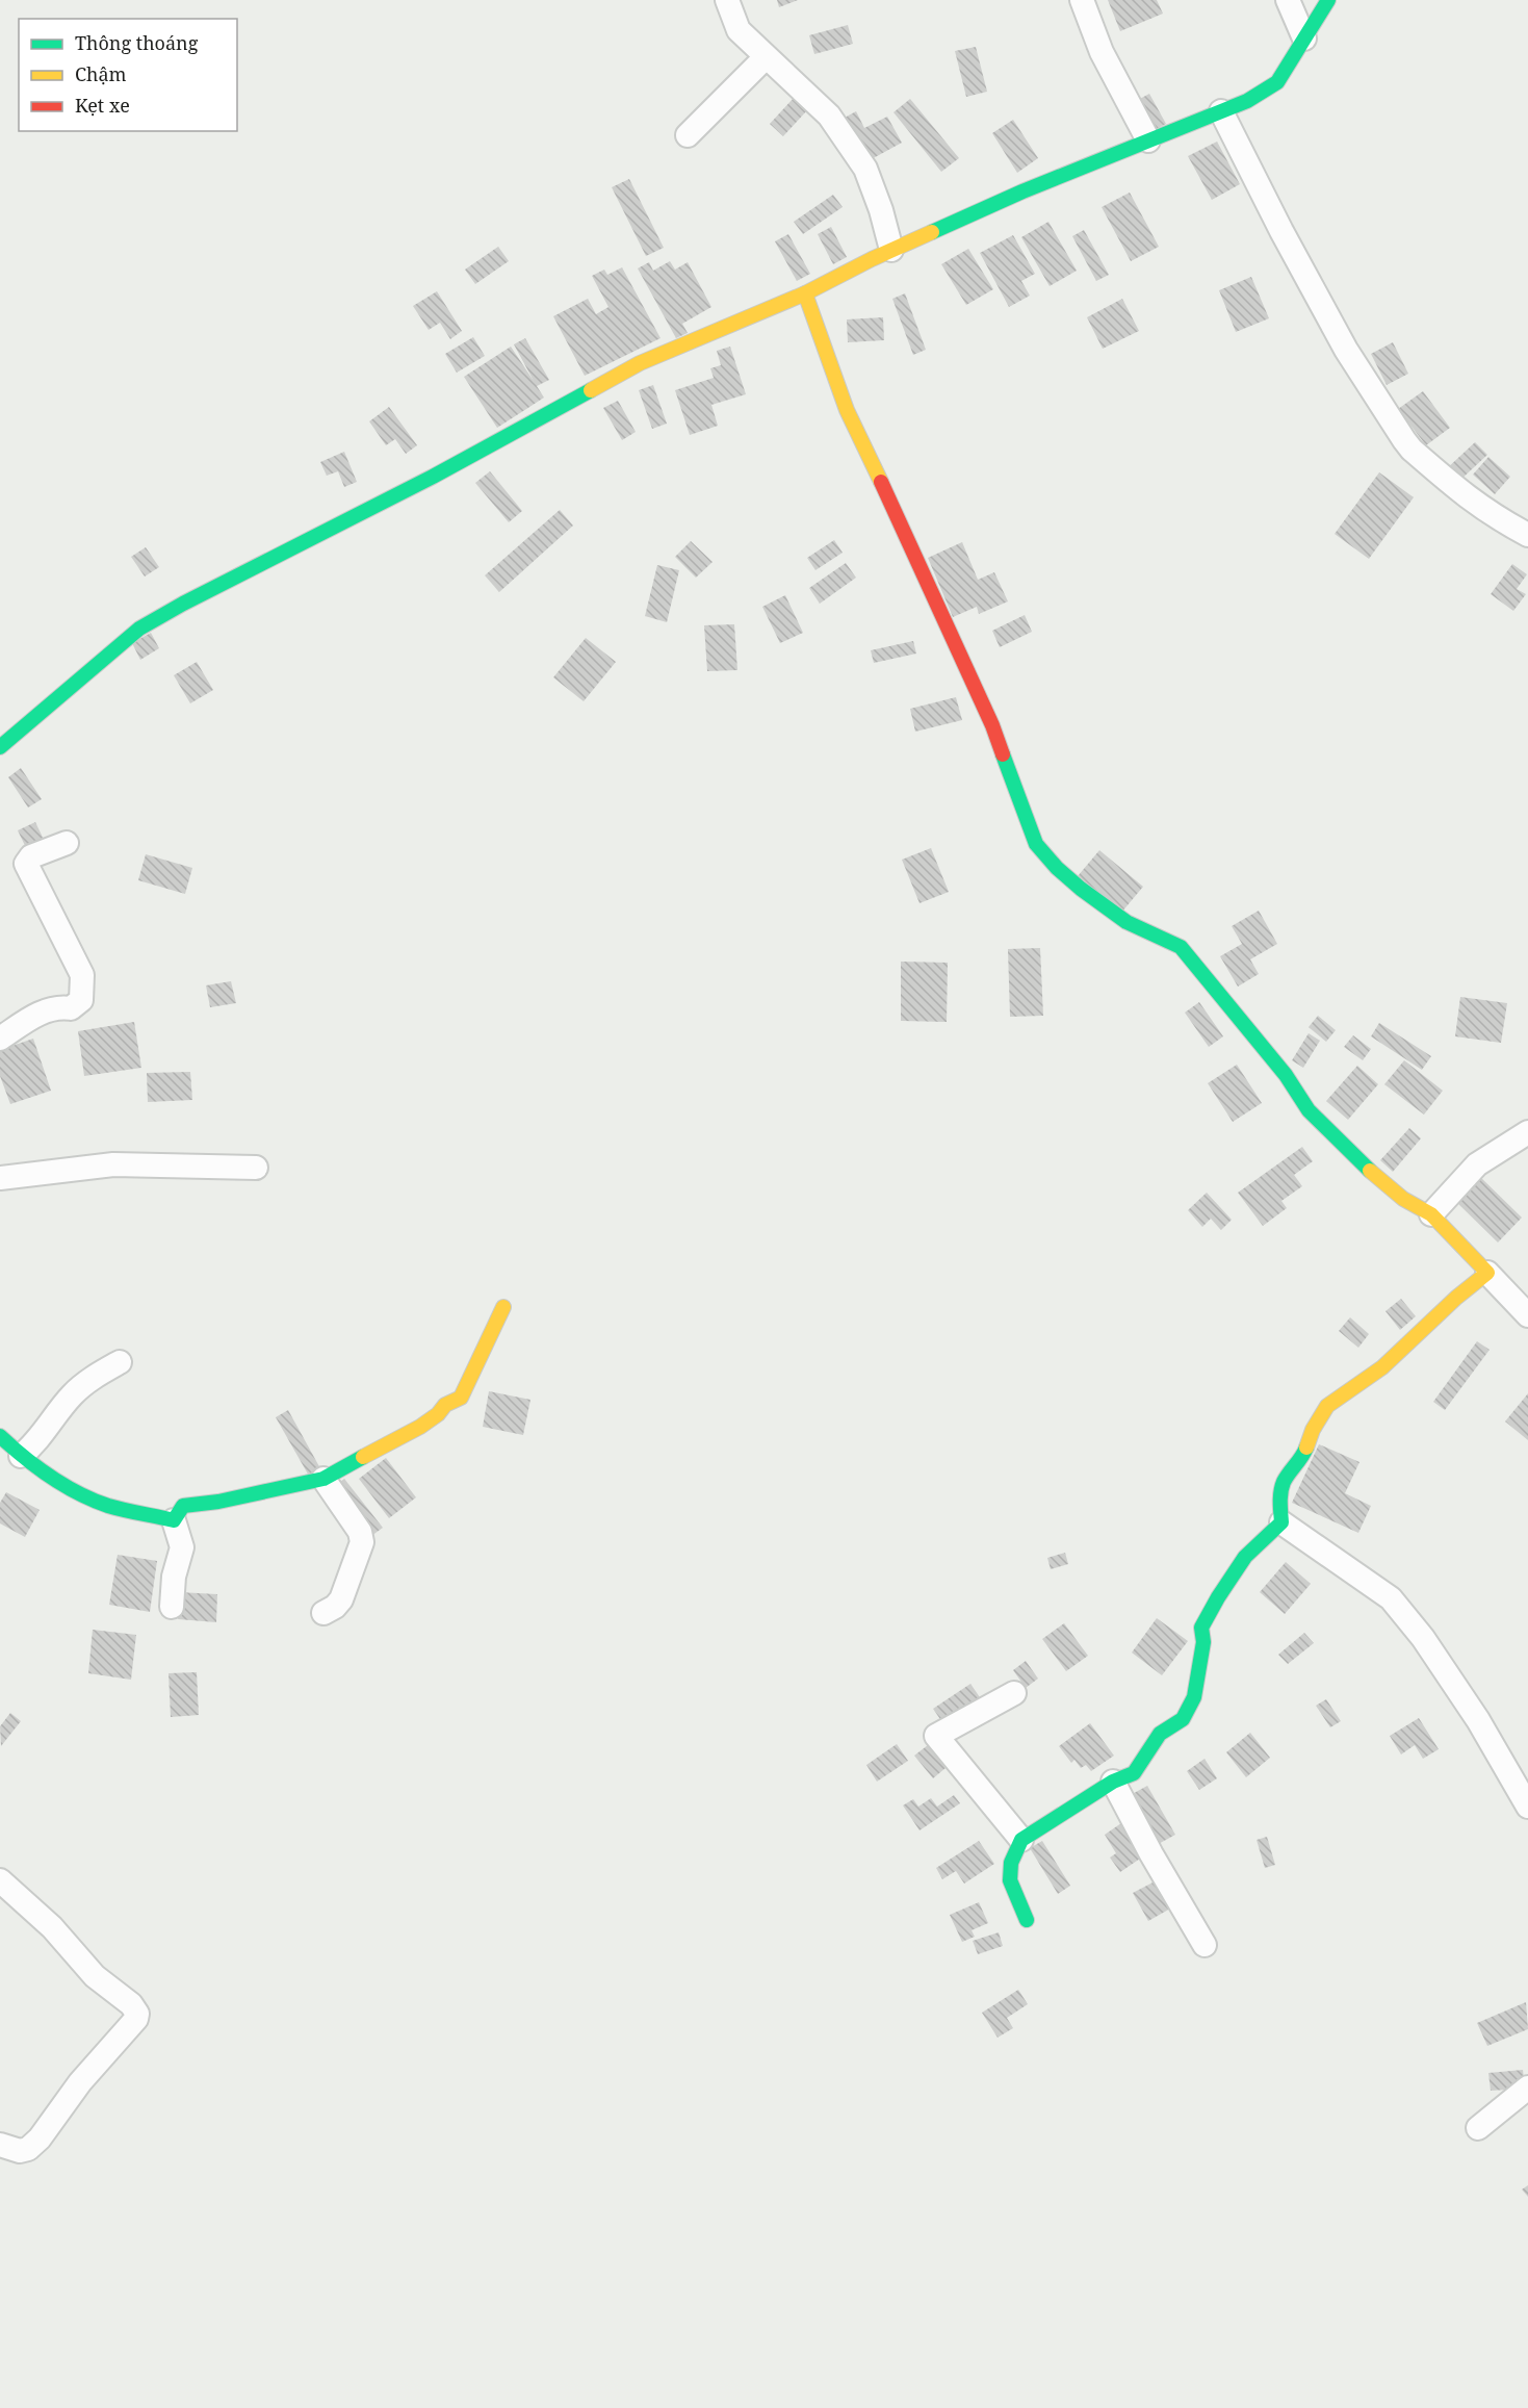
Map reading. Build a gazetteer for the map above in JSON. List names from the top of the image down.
{
  "legend": ["Thông thoáng", "Chậm", "Kẹt xe"]
}
